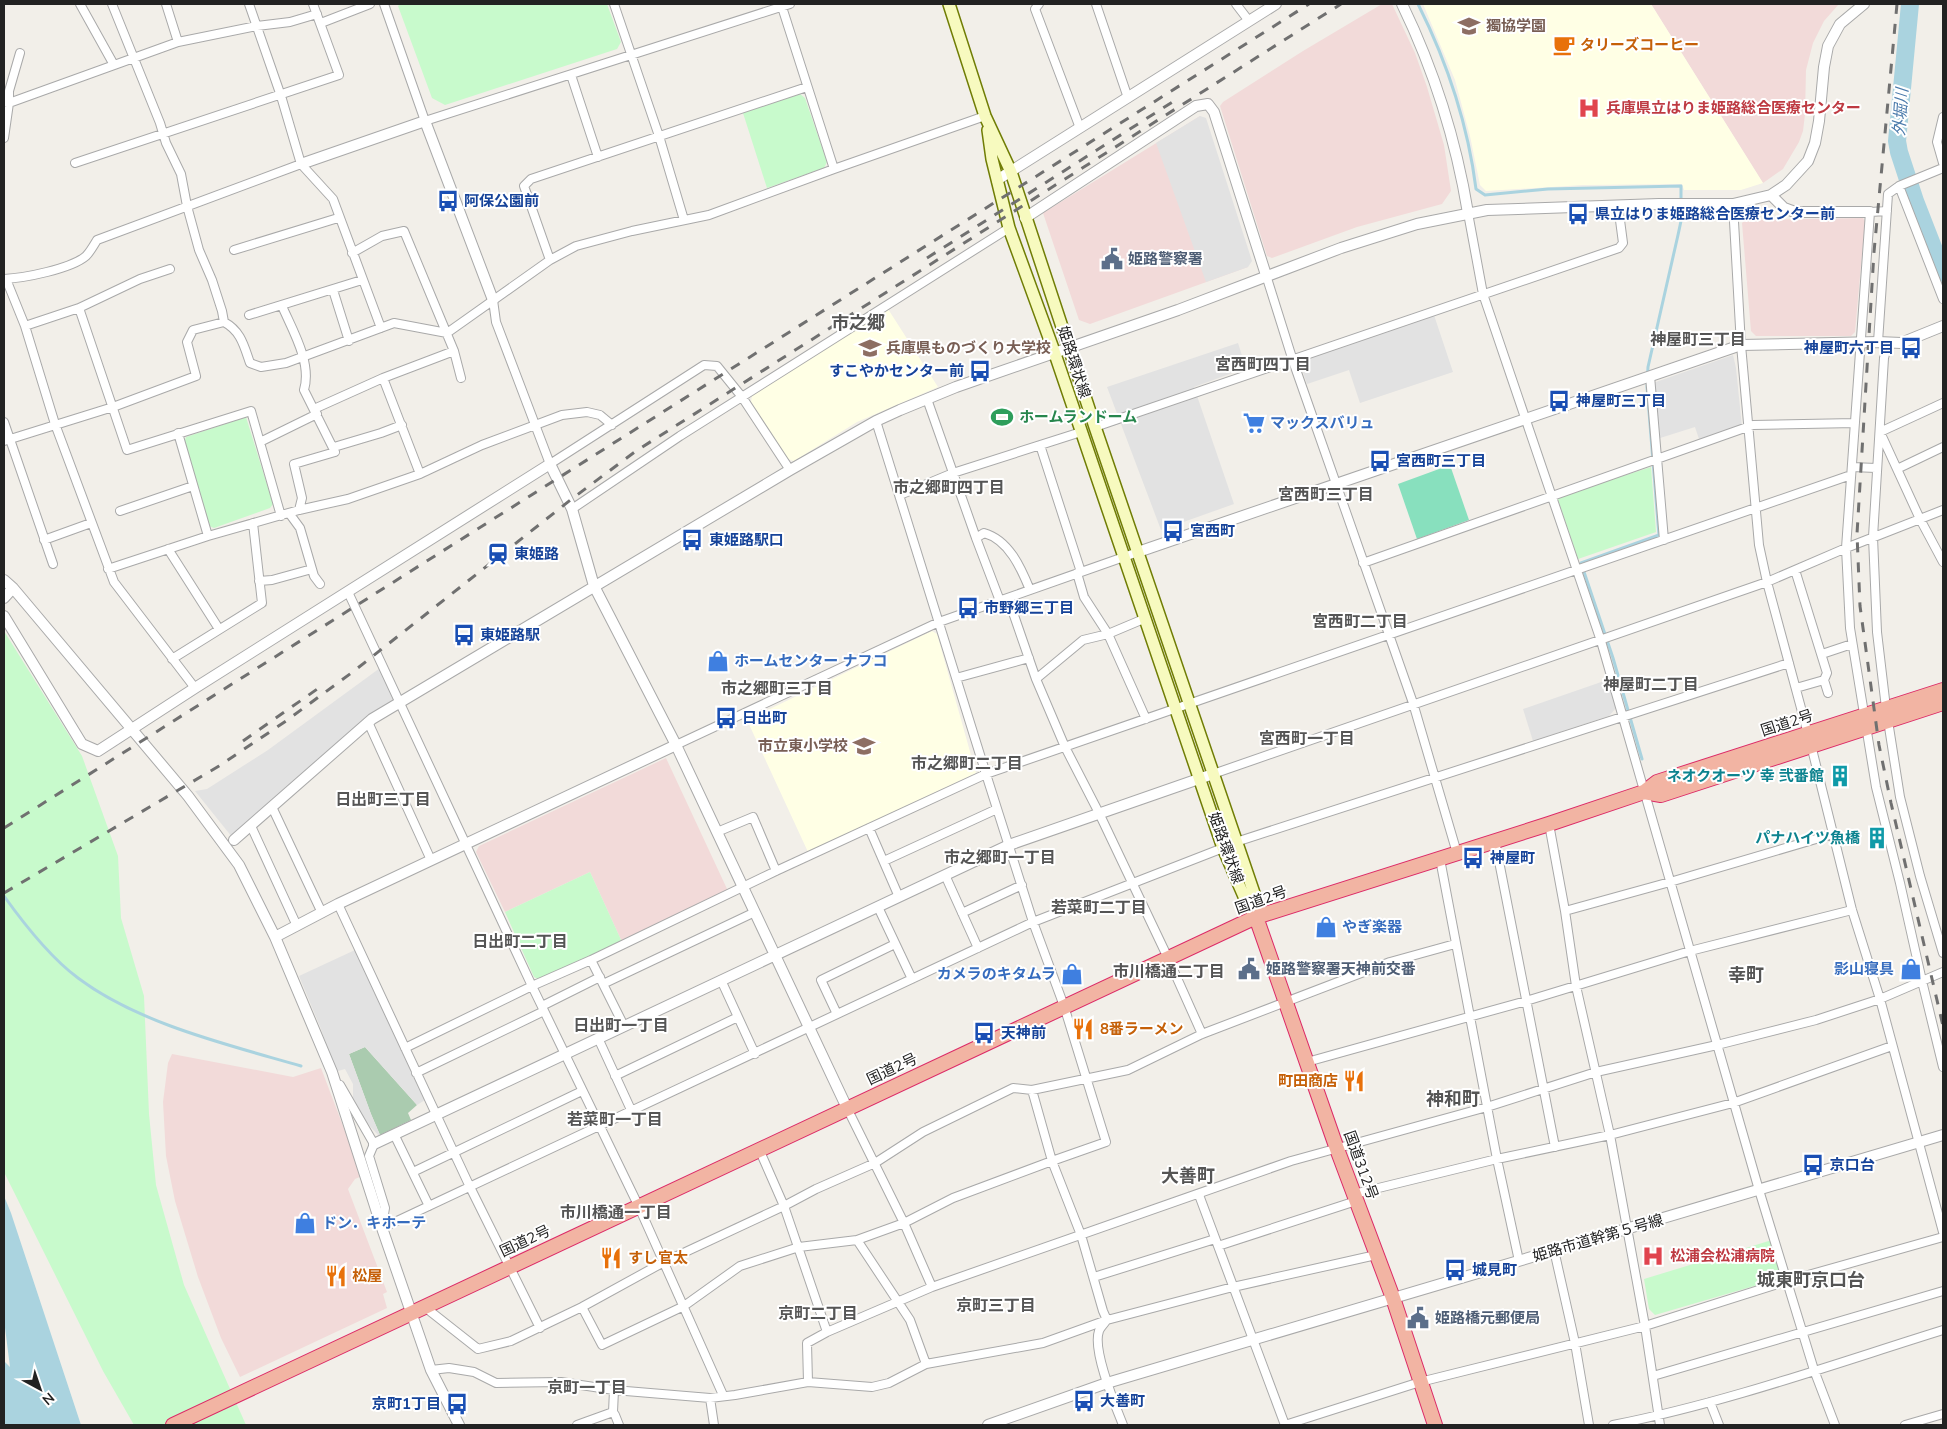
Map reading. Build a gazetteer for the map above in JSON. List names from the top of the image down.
{
  "streets": {
    "highway": ["国道2号", "国道312号"],
    "main road": ["姫路環状線"],
    "street": ["姫路市道幹第５号線"]
  },
  "crossings": [
    ["姫路環状線", "国道2号"],
    ["姫路環状線", "国道312号"],
    ["国道2号", "国道312号"],
    ["国道312号", "姫路市道幹第５号線"]
  ],
  "districts": [
    "市之郷",
    "神屋町三丁目",
    "宮西町四丁目",
    "市之郷町四丁目",
    "宮西町三丁目",
    "宮西町二丁目",
    "神屋町二丁目",
    "市之郷町三丁目",
    "宮西町一丁目",
    "市之郷町二丁目",
    "日出町三丁目",
    "市之郷町一丁目",
    "若菜町二丁目",
    "日出町二丁目",
    "市川橋通二丁目",
    "幸町",
    "日出町一丁目",
    "神和町",
    "若菜町一丁目",
    "大善町",
    "市川橋通一丁目",
    "城東町京口台",
    "京町三丁目",
    "京町二丁目",
    "京町一丁目"
  ],
  "water": ["外堀川"],
  "places": {
    "school or university": ["獨協学園", "兵庫県ものづくり大学校", "市立東小学校"],
    "cafe": ["タリーズコーヒー"],
    "hospital": ["兵庫県立はりま姫路総合医療センター", "松浦会松浦病院"],
    "bus stop": [
      "阿保公園前",
      "県立はりま姫路総合医療センター前",
      "神屋町六丁目",
      "すこやかセンター前",
      "神屋町三丁目",
      "宮西町三丁目",
      "宮西町",
      "東姫路駅口",
      "市野郷三丁目",
      "東姫路駅",
      "日出町",
      "神屋町",
      "天神前",
      "京口台",
      "城見町",
      "大善町",
      "京町1丁目"
    ],
    "public building": ["姫路警察署", "姫路警察署天神前交番", "姫路橋元郵便局"],
    "sports": ["ホームランドーム"],
    "supermarket": ["マックスバリュ"],
    "station": ["東姫路"],
    "shop": [
      "ホームセンター ナフコ",
      "やぎ楽器",
      "影山寝具",
      "カメラのキタムラ",
      "ドン．キホーテ"
    ],
    "building": ["ネオクオーツ 幸 弐番館", "パナハイツ魚橋"],
    "restaurant": [
      "8番ラーメン",
      "町田商店",
      "すし官太",
      "松屋"
    ]
  },
  "north": "bottom right"
}
